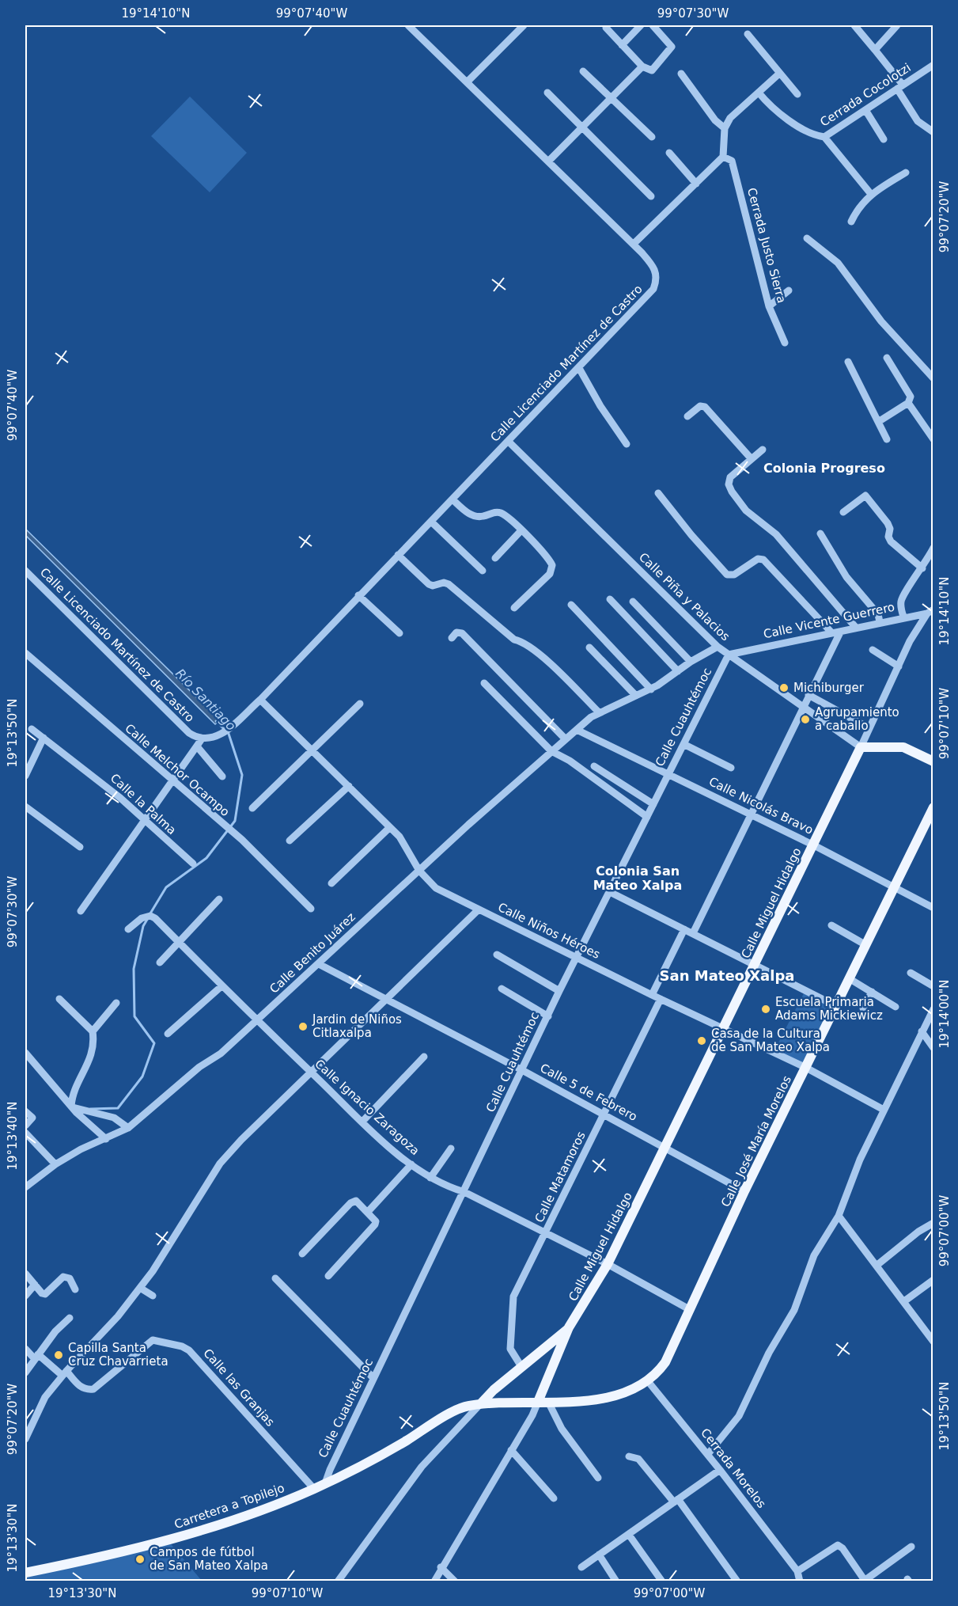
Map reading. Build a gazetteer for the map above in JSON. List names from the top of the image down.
{
  "streets": {
    "main road": ["Calle Miguel Hidalgo", "Calle José María Morelos", "Carretera a Topilejo"],
    "street": [
      "Cerrada Cocolotzi",
      "Cerrada Justo Sierra",
      "Calle Licenciado Martínez de Castro",
      "Calle Piña y Palacios",
      "Calle Vicente Guerrero",
      "Calle Cuauhtémoc",
      "Calle Melchor Ocampo",
      "Calle la Palma",
      "Calle Nicolás Bravo",
      "Calle Niños Héroes",
      "Calle Benito Juárez",
      "Calle 5 de Febrero",
      "Calle Ignacio Zaragoza",
      "Calle Matamoros",
      "Calle las Granjas",
      "Cerrada Morelos"
    ]
  },
  "crossings": [
    ["Calle Licenciado Martínez de Castro", "Calle Piña y Palacios"],
    ["Calle Licenciado Martínez de Castro", "Calle Niños Héroes"],
    ["Calle Piña y Palacios", "Calle Vicente Guerrero"],
    ["Calle Piña y Palacios", "Calle Cuauhtémoc"],
    ["Calle Piña y Palacios", "Calle Miguel Hidalgo"],
    ["Calle Piña y Palacios", "Calle Benito Juárez"],
    ["Calle Vicente Guerrero", "Calle Cuauhtémoc"],
    ["Calle Vicente Guerrero", "Calle Miguel Hidalgo"],
    ["Calle Cuauhtémoc", "Calle Nicolás Bravo"],
    ["Calle Cuauhtémoc", "Calle Niños Héroes"],
    ["Calle Cuauhtémoc", "Calle 5 de Febrero"],
    ["Calle Cuauhtémoc", "Calle Ignacio Zaragoza"],
    ["Calle Cuauhtémoc", "Carretera a Topilejo"],
    ["Calle Nicolás Bravo", "Calle Miguel Hidalgo"],
    ["Calle Nicolás Bravo", "Calle Benito Juárez"],
    ["Calle Nicolás Bravo", "Calle José María Morelos"],
    ["Calle Miguel Hidalgo", "Calle Niños Héroes"],
    ["Calle Miguel Hidalgo", "Calle 5 de Febrero"],
    ["Calle Miguel Hidalgo", "Calle Ignacio Zaragoza"],
    ["Calle Miguel Hidalgo", "Calle José María Morelos"],
    ["Calle Miguel Hidalgo", "Calle Matamoros"],
    ["Calle Miguel Hidalgo", "Carretera a Topilejo"],
    ["Calle Niños Héroes", "Calle Benito Juárez"],
    ["Calle Niños Héroes", "Calle José María Morelos"],
    ["Calle Niños Héroes", "Calle Matamoros"],
    ["Calle Benito Juárez", "Calle 5 de Febrero"],
    ["Calle Benito Juárez", "Calle Ignacio Zaragoza"],
    ["Calle 5 de Febrero", "Calle José María Morelos"],
    ["Calle 5 de Febrero", "Calle Matamoros"],
    ["Calle Ignacio Zaragoza", "Calle José María Morelos"],
    ["Calle Ignacio Zaragoza", "Calle Matamoros"],
    ["Calle José María Morelos", "Cerrada Morelos"],
    ["Calle José María Morelos", "Carretera a Topilejo"],
    ["Calle las Granjas", "Carretera a Topilejo"]
  ],
  "districts": ["Colonia Progreso", "Colonia San Mateo Xalpa", "San Mateo Xalpa"],
  "water": ["Río Santiago"],
  "places": [
    "Michiburger",
    "Agrupamiento a caballo",
    "Escuela Primaria Adams Mickiewicz",
    "Jardin de Niños Citlaxalpa",
    "Casa de la Cultura de San Mateo Xalpa",
    "Capilla Santa Cruz Chavarrieta",
    "Campos de fútbol de San Mateo Xalpa"
  ],
  "coordinates": [
    "19°14'10\"N",
    "99°07'40\"W",
    "99°07'30\"W",
    "99°07'20\"W",
    "99°07'10\"W",
    "19°13'50\"N",
    "19°14'00\"N",
    "19°13'40\"N",
    "99°07'00\"W",
    "19°13'30\"N"
  ]
}
